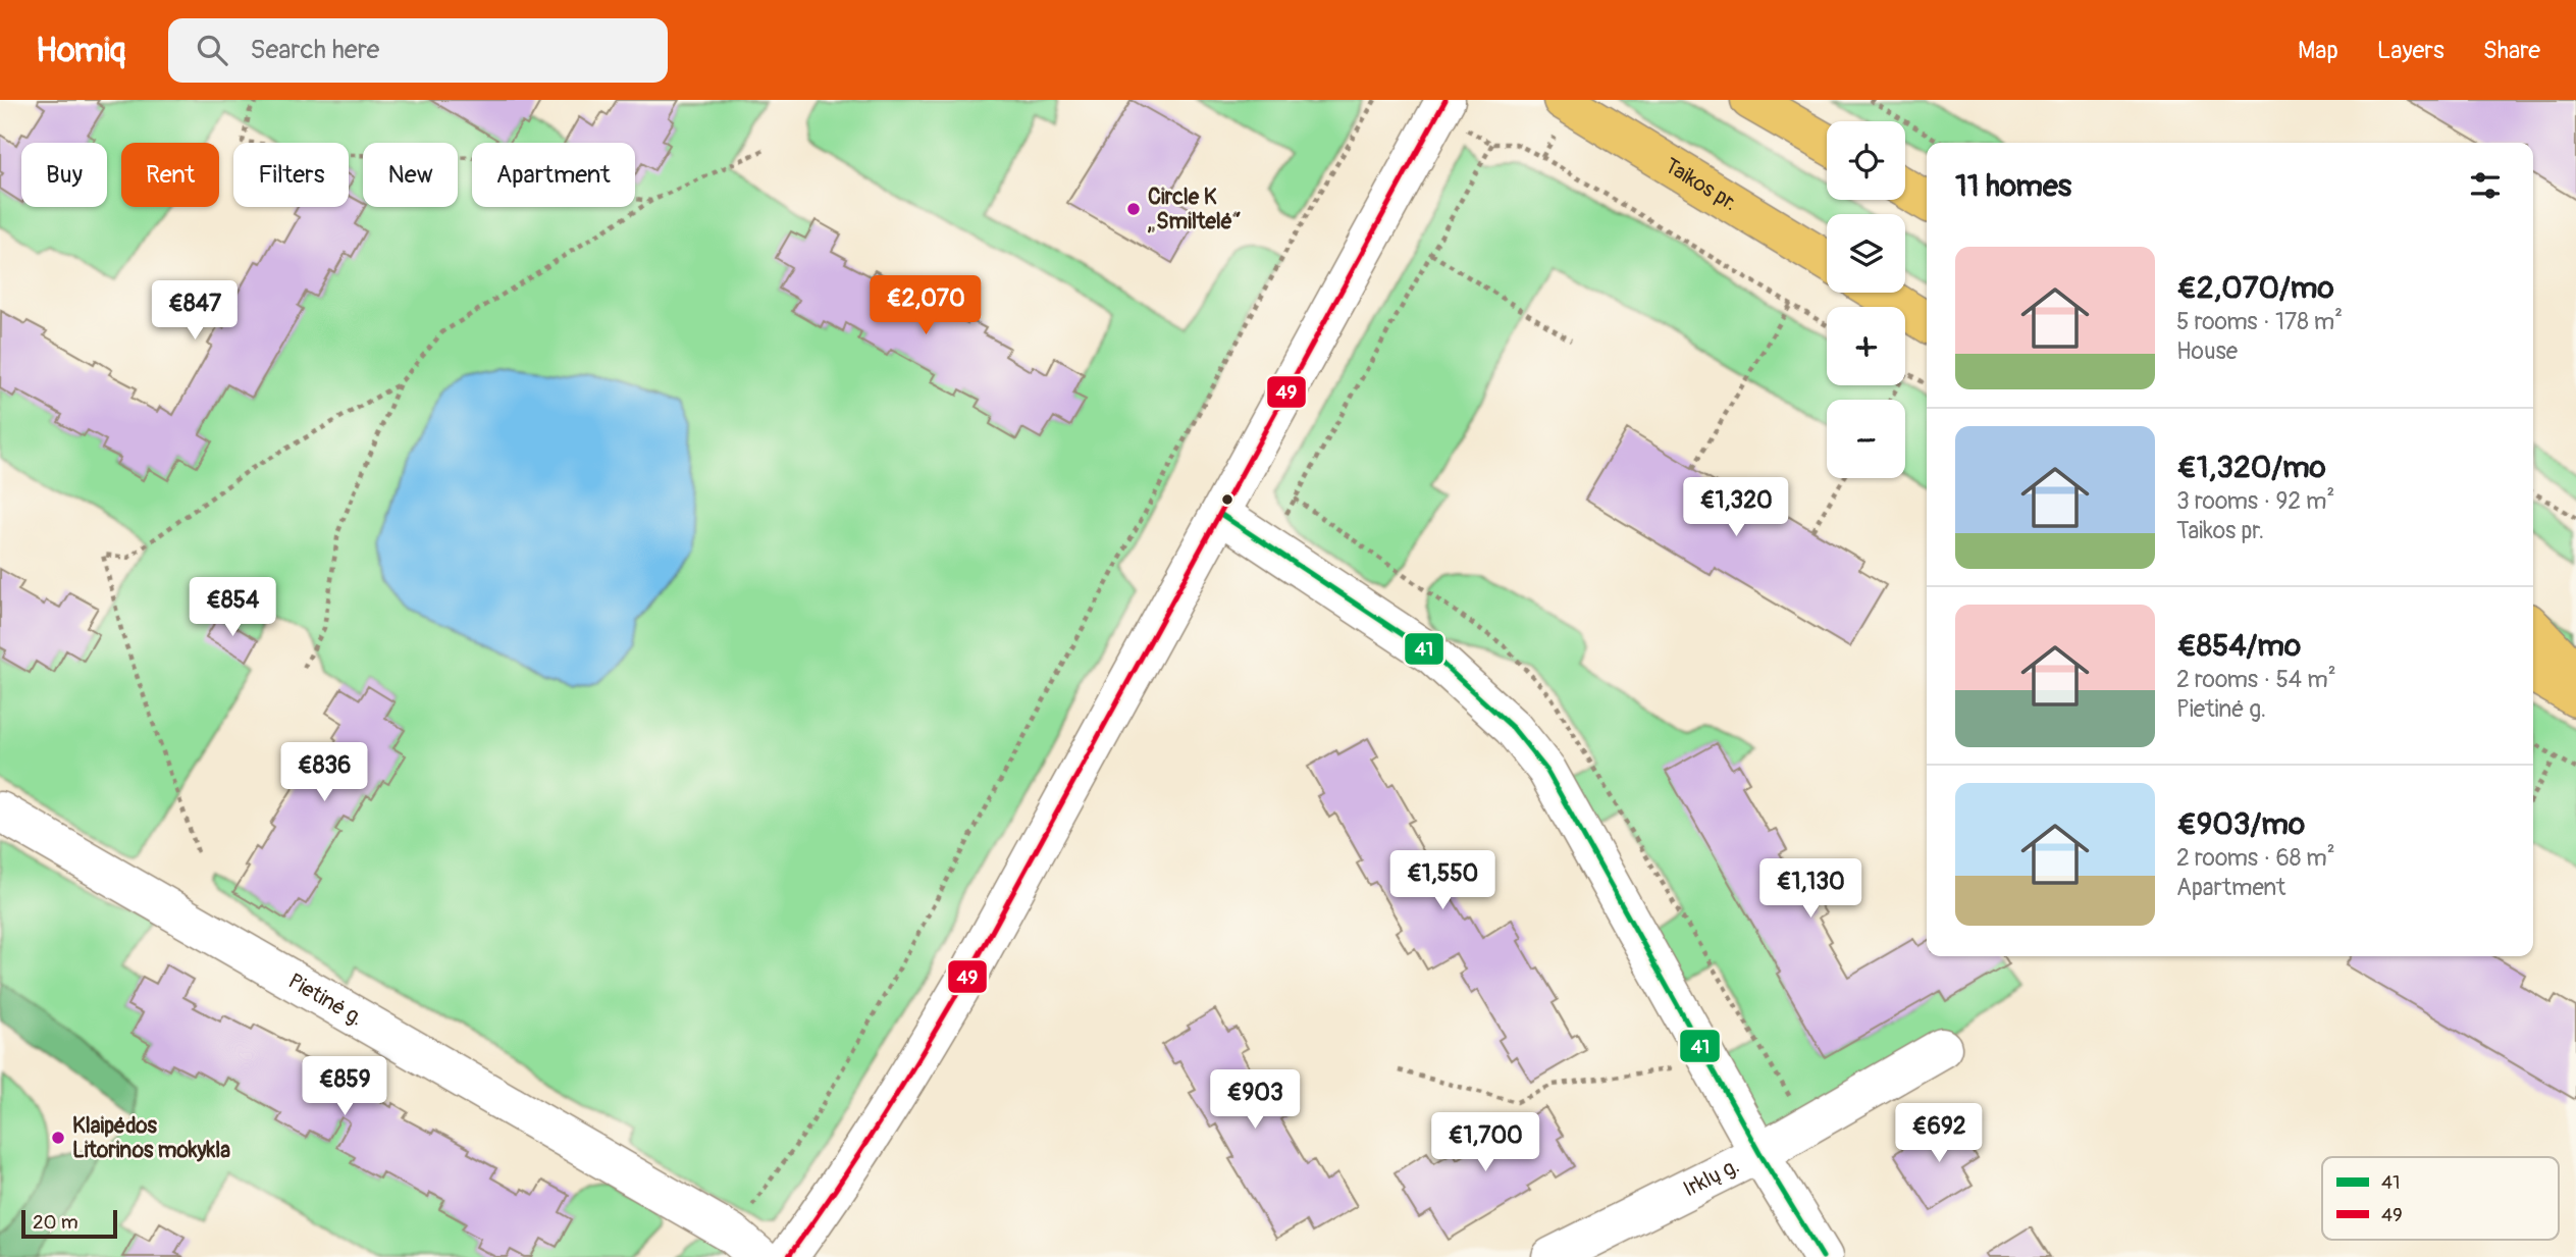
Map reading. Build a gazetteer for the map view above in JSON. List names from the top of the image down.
{
  "streets": {
    "main road": ["Taikos pr."],
    "street": ["Pietinė g.", "Irklų g."]
  },
  "places": ["Circle K „Smiltelė“", "Klaipėdos Litorinos mokykla"],
  "lines": ["transit line 49", "transit line 41"],
  "legend": ["41", "49"],
  "scale_bar": "20 m",
  "page": {
    "header": "Homiq",
    "search": "Search here",
    "nav": ["Map", "Layers", "Share"],
    "map_buttons": ["+", "−"],
    "chip": [
      "Buy",
      "Rent",
      "Filters",
      "New",
      "Apartment"
    ],
    "heading": "11 homes",
    "list": [
      {
        "name": "€2,070/mo",
        "note": "5 rooms · 178 m² · House"
      },
      {
        "name": "€1,320/mo",
        "note": "3 rooms · 92 m² · Taikos pr."
      },
      {
        "name": "€854/mo",
        "note": "2 rooms · 54 m² · Pietinė g."
      },
      {
        "name": "€903/mo",
        "note": "2 rooms · 68 m² · Apartment"
      }
    ],
    "price": [
      "€2,070",
      "€847",
      "€1,320",
      "€854",
      "€836",
      "€1,550",
      "€1,130",
      "€859",
      "€903",
      "€692",
      "€1,700"
    ],
    "scale": "20 m"
  }
}
